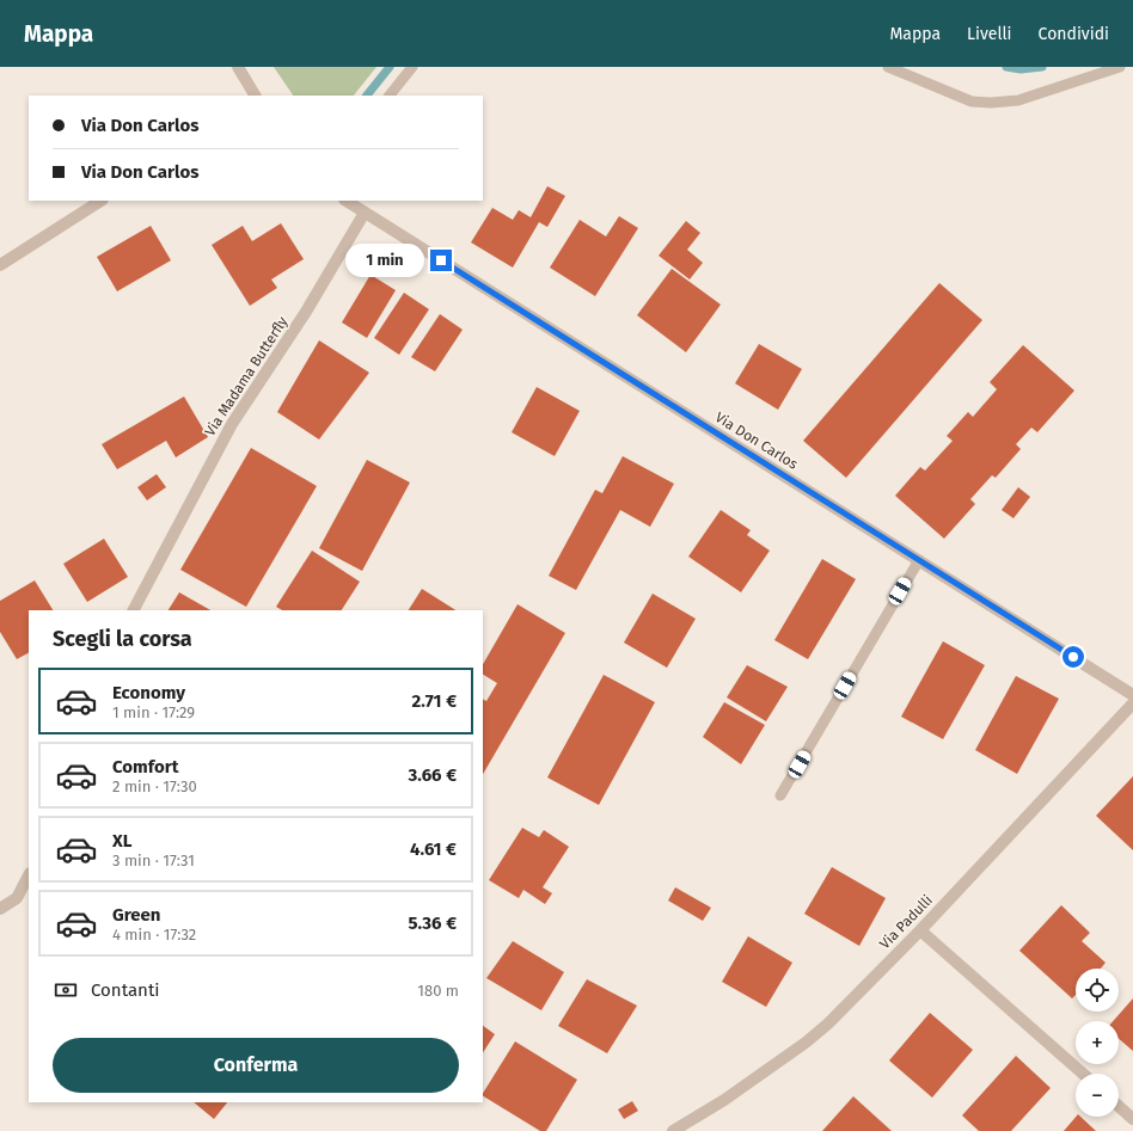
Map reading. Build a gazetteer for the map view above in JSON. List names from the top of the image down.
{
  "streets": {
    "street": ["Via Madama Butterfly", "Via Don Carlos", "Via Padulli"]
  },
  "crossings": [
    ["Via Madama Butterfly", "Via Don Carlos"]
  ],
  "page": {
    "header": "Mappa",
    "nav": ["Mappa", "Livelli", "Condividi"],
    "banner": ["Via Don Carlos", "Via Don Carlos"],
    "bubble": "1 min",
    "heading": "Scegli la corsa",
    "list": [
      {
        "name": "Economy",
        "note": "1 min · 17:29",
        "value": "2.71 €"
      },
      {
        "name": "Comfort",
        "note": "2 min · 17:30",
        "value": "3.66 €"
      },
      {
        "name": "XL",
        "note": "3 min · 17:31",
        "value": "4.61 €"
      },
      {
        "name": "Green",
        "note": "4 min · 17:32",
        "value": "5.36 €"
      }
    ],
    "pay": ["Contanti", "180 m"],
    "map_buttons": ["+", "−"],
    "buttons": "Conferma"
  }
}
